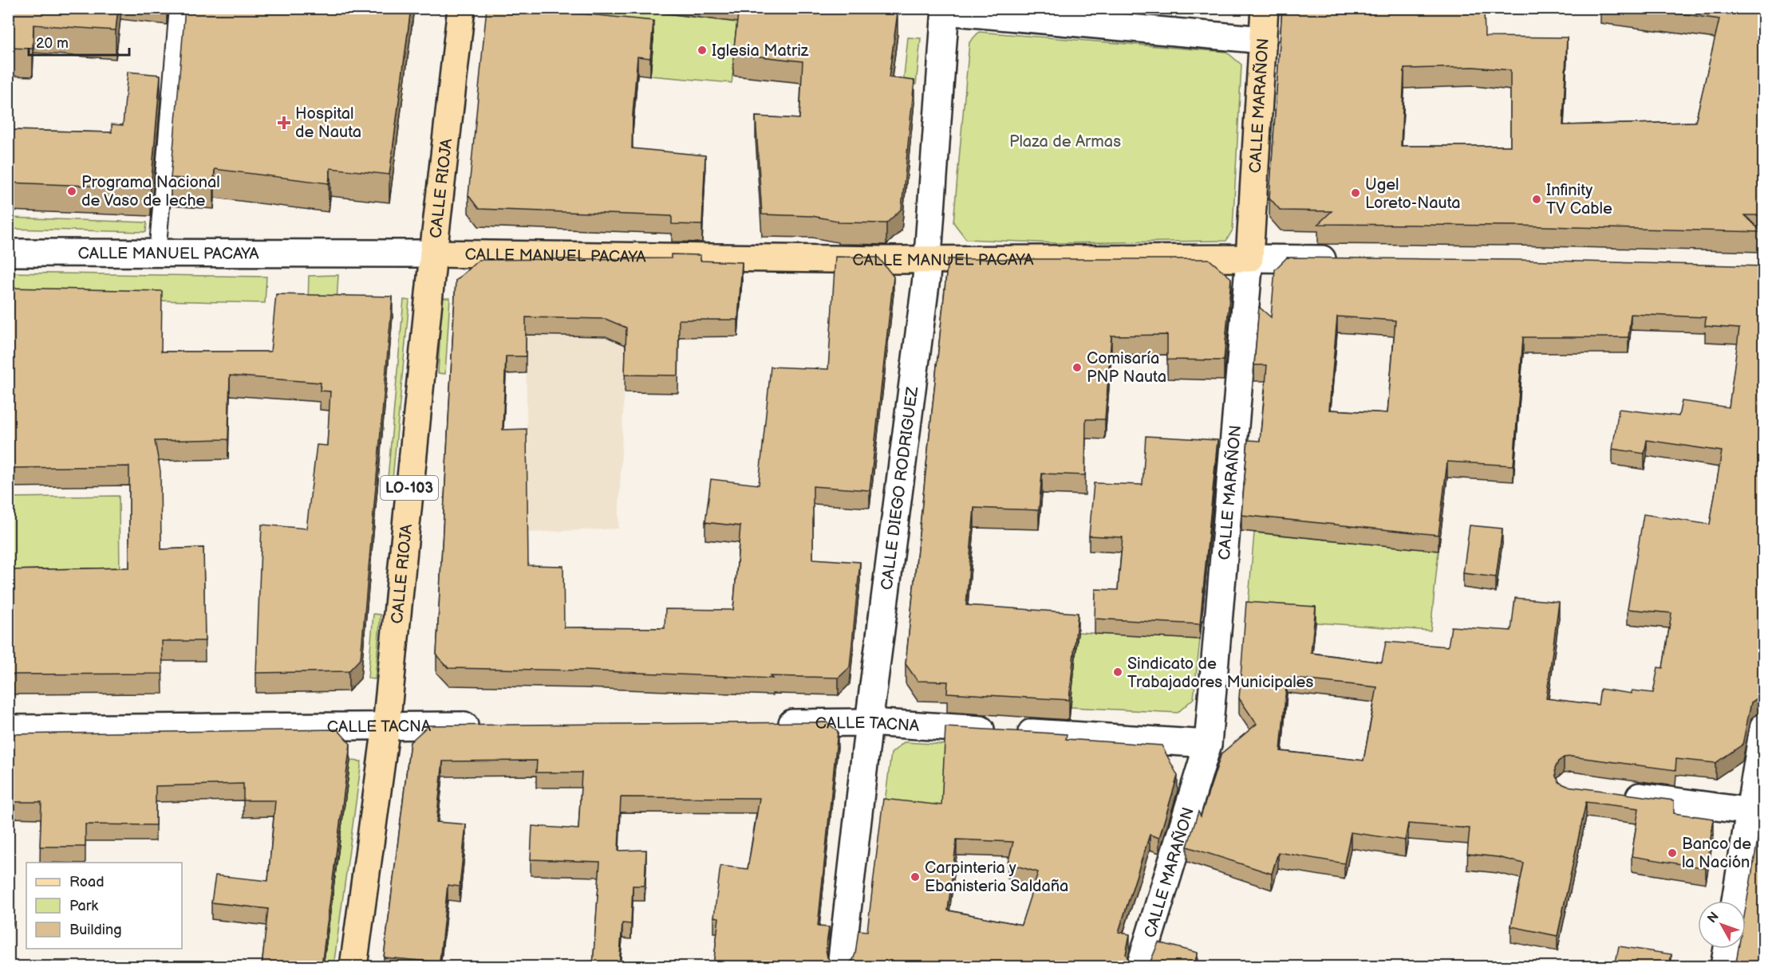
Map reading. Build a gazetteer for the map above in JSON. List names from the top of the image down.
{
  "streets": {
    "main road": [
      "CALLE MARAÑON",
      "CALLE RIOJA",
      "CALLE MANUEL PACAYA",
      "LO-103"
    ],
    "street": ["CALLE DIEGO RODRIGUEZ", "CALLE TACNA"]
  },
  "crossings": [
    ["CALLE MARAÑON", "CALLE MANUEL PACAYA"],
    ["CALLE MARAÑON", "CALLE TACNA"],
    ["CALLE RIOJA", "CALLE MANUEL PACAYA"],
    ["CALLE RIOJA", "CALLE TACNA"],
    ["CALLE MANUEL PACAYA", "CALLE DIEGO RODRIGUEZ"],
    ["CALLE DIEGO RODRIGUEZ", "CALLE TACNA"]
  ],
  "parks": ["Plaza de Armas"],
  "places": {
    "other": [
      "Iglesia Matriz",
      "Programa Nacional de Vaso de leche",
      "Ugel Loreto-Nauta",
      "Infinity TV Cable",
      "Comisaría PNP Nauta",
      "Sindicato de Trabajadores Municipales",
      "Banco de la Nación",
      "Carpinteria y Ebanisteria Saldaña"
    ],
    "health": ["Hospital de Nauta"]
  },
  "legend": ["Road", "Park", "Building"],
  "scale_bar": "20 m",
  "north": "top left"
}
